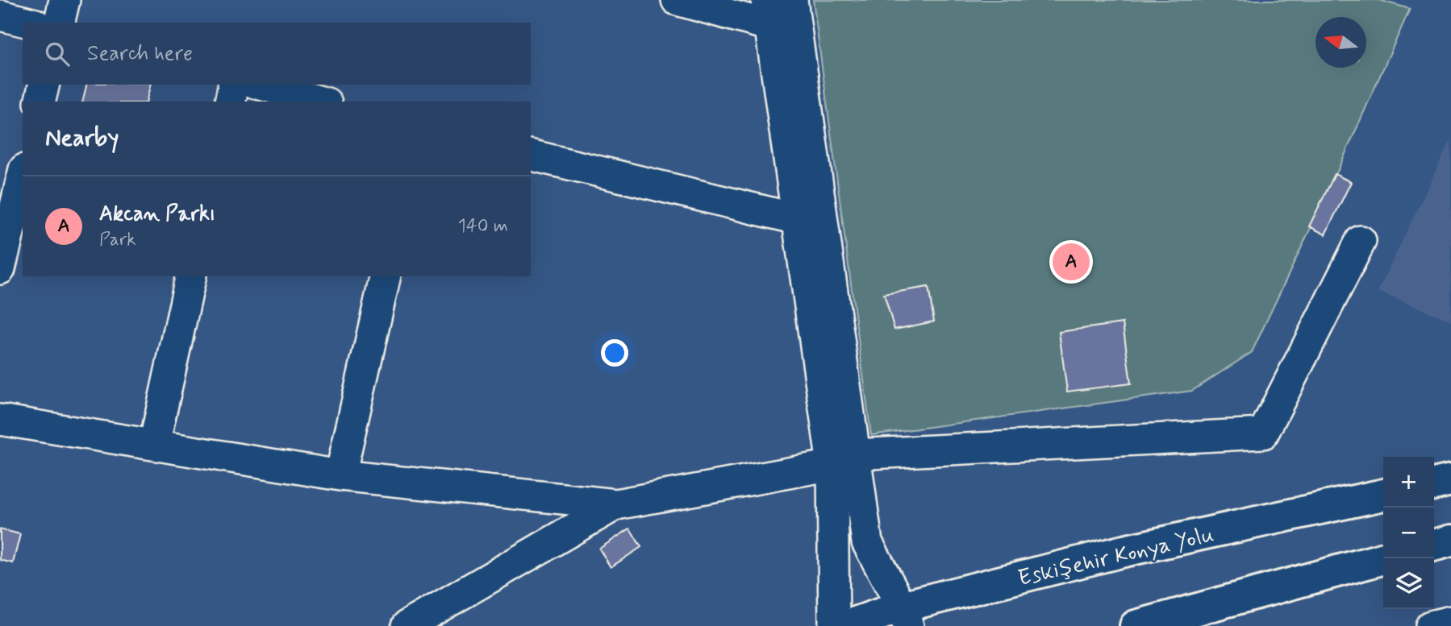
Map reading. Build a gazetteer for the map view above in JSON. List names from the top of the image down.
{
  "streets": {
    "highway": ["Eskişehir Konya Yolu"]
  },
  "north": "left",
  "page": {
    "search": "Search here",
    "heading": "Nearby",
    "list": [
      {
        "mark": "A",
        "name": "Akcan Parkı",
        "note": "Park",
        "value": "140 m"
      }
    ],
    "pins": "A",
    "map_buttons": ["+", "−"]
  }
}
